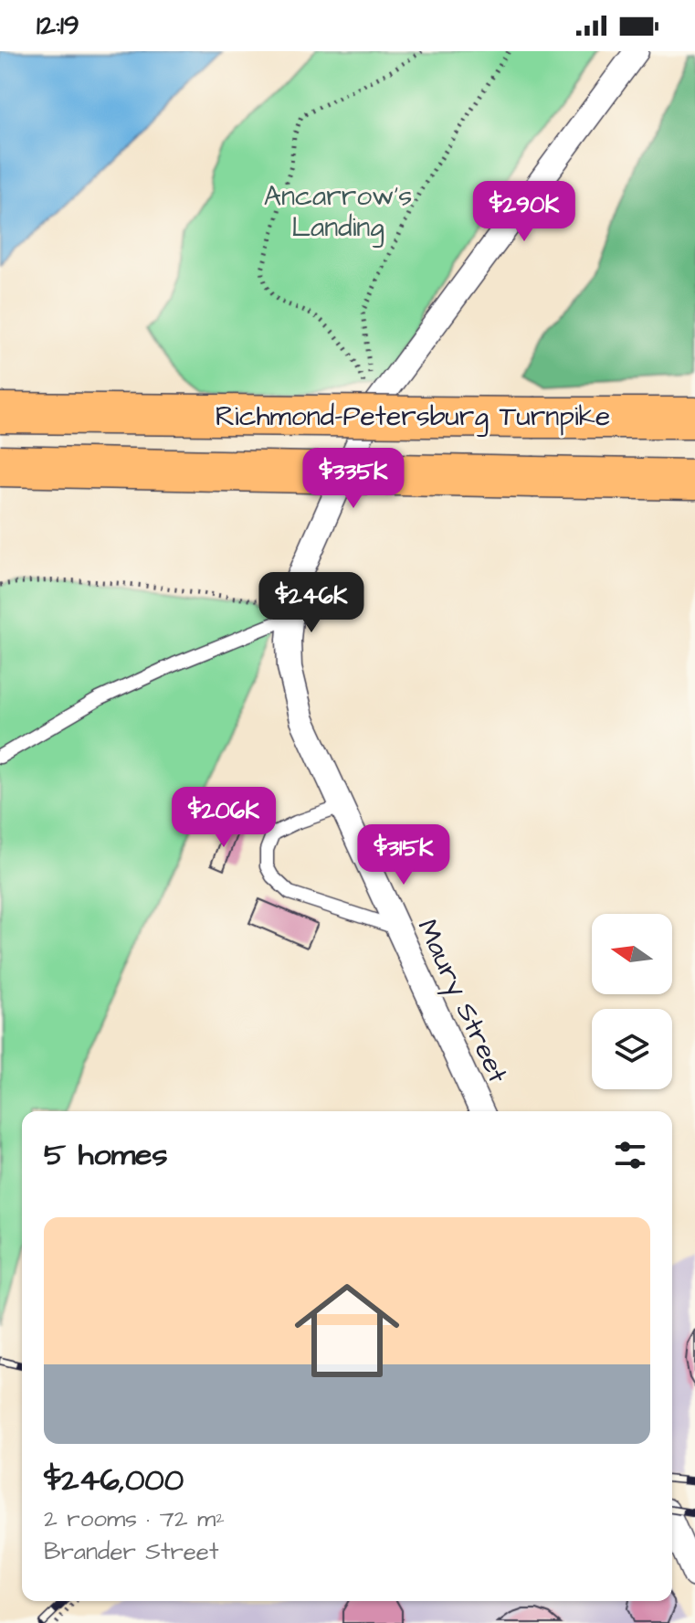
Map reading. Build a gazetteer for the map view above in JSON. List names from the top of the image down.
{
  "streets": {
    "highway": ["Richmond-Petersburg Turnpike"],
    "street": ["Maury Street"]
  },
  "parks": ["Ancarrow's Landing"],
  "north": "left",
  "page": {
    "status": "12:19",
    "price": [
      "$290K",
      "$335K",
      "$246K",
      "$206K",
      "$315K"
    ],
    "heading": "5 homes",
    "list": [
      {
        "name": "$246,000",
        "note": "2 rooms · 72 m² · Brander Street"
      }
    ]
  }
}
